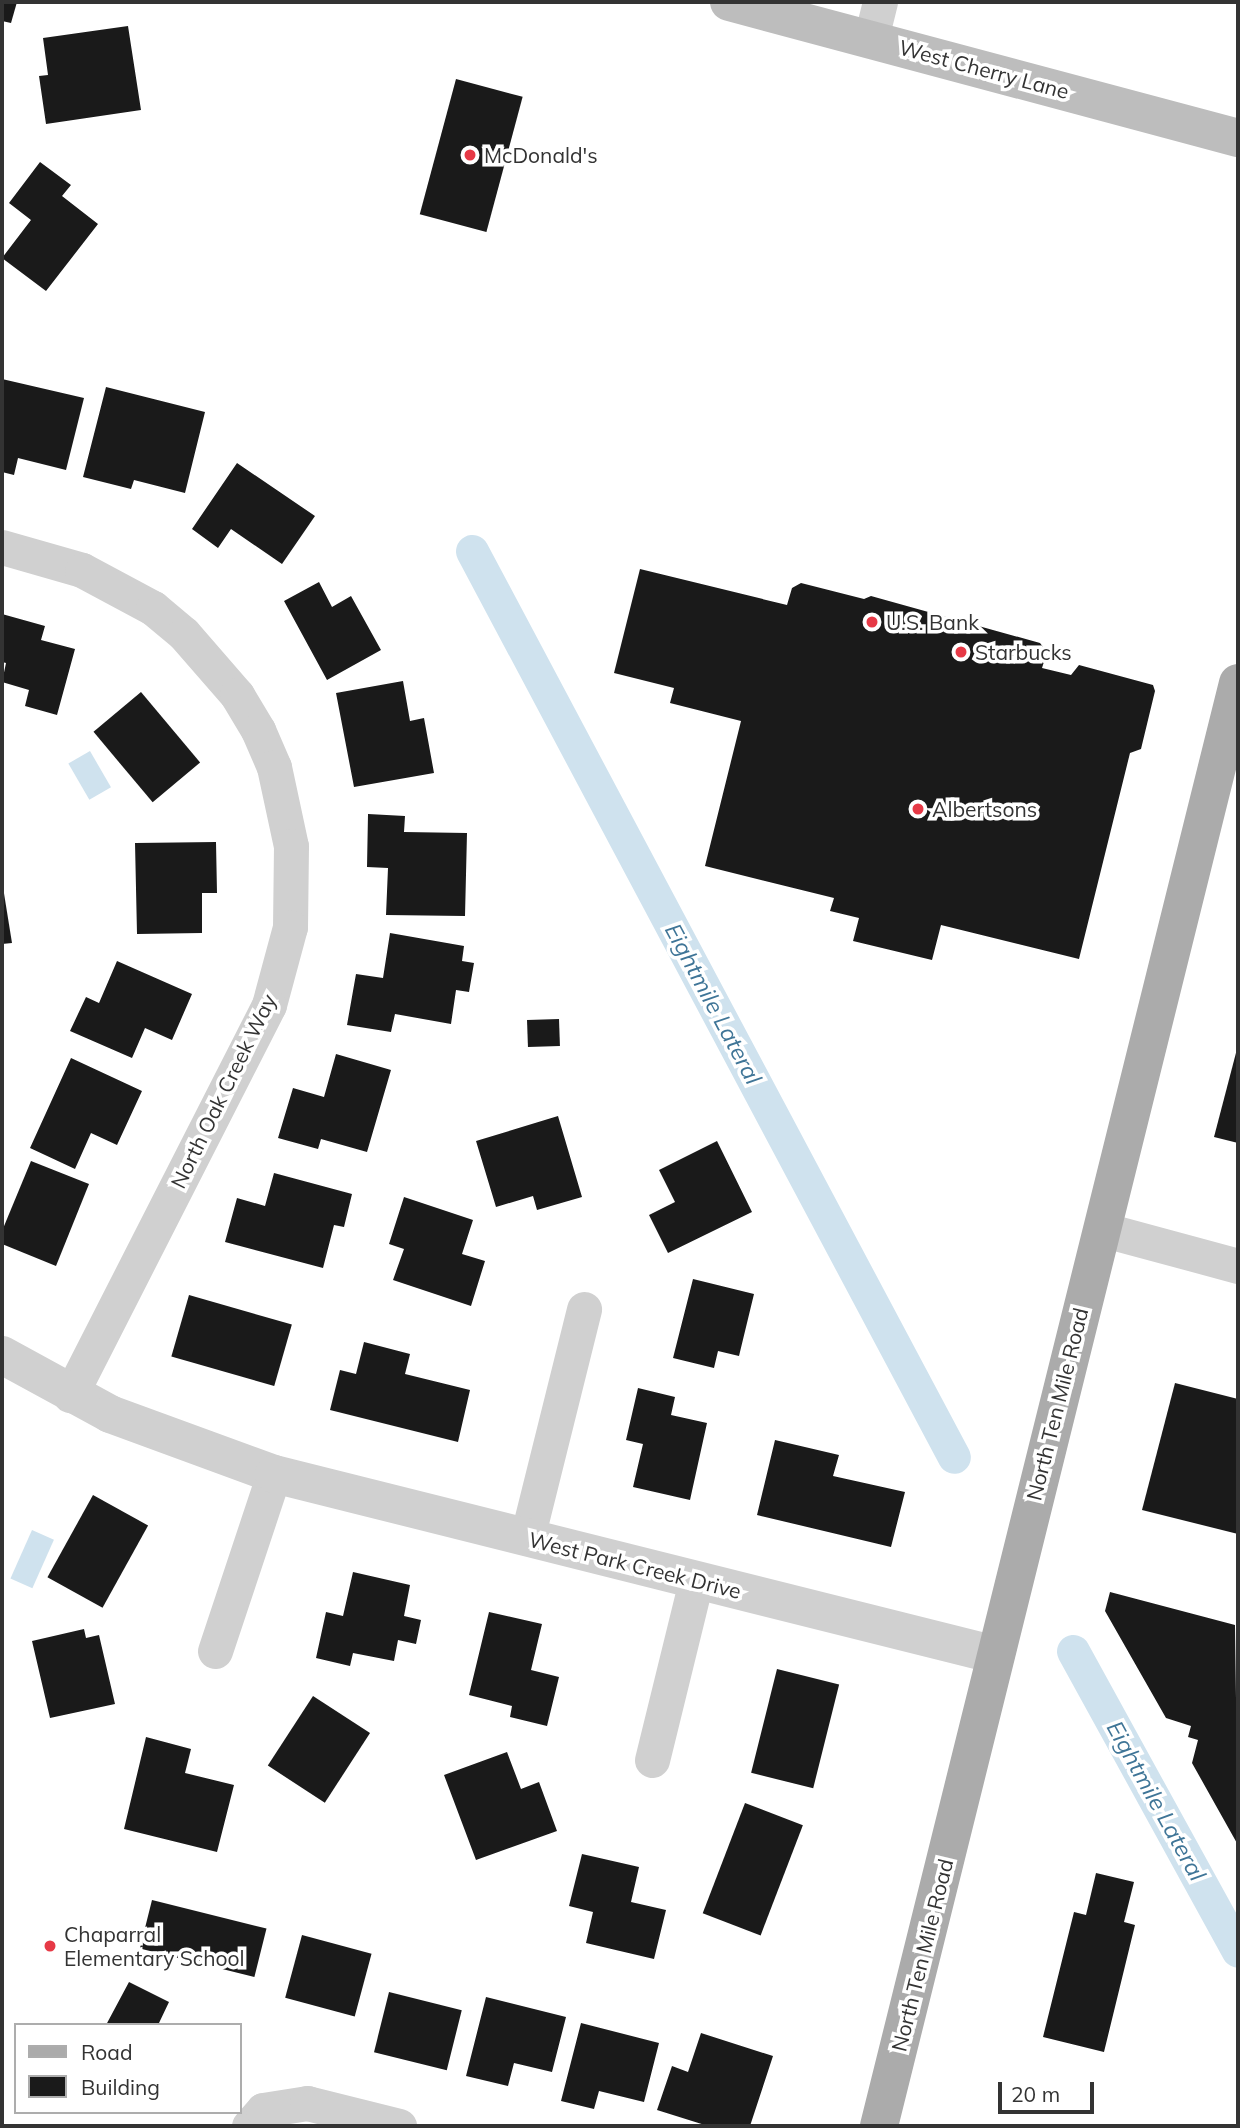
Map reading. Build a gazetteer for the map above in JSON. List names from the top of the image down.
{
  "streets": {
    "main road": ["West Cherry Lane", "North Ten Mile Road"],
    "street": ["North Oak Creek Way", "West Park Creek Drive"]
  },
  "crossings": [
    ["North Oak Creek Way", "West Park Creek Drive"],
    ["North Ten Mile Road", "West Park Creek Drive"]
  ],
  "water": ["Eightmile Lateral"],
  "places": [
    "McDonald's",
    "U.S. Bank",
    "Starbucks",
    "Albertsons",
    "Chaparral Elementary School"
  ],
  "legend": ["Road", "Building"],
  "scale_bar": "20 m"
}
